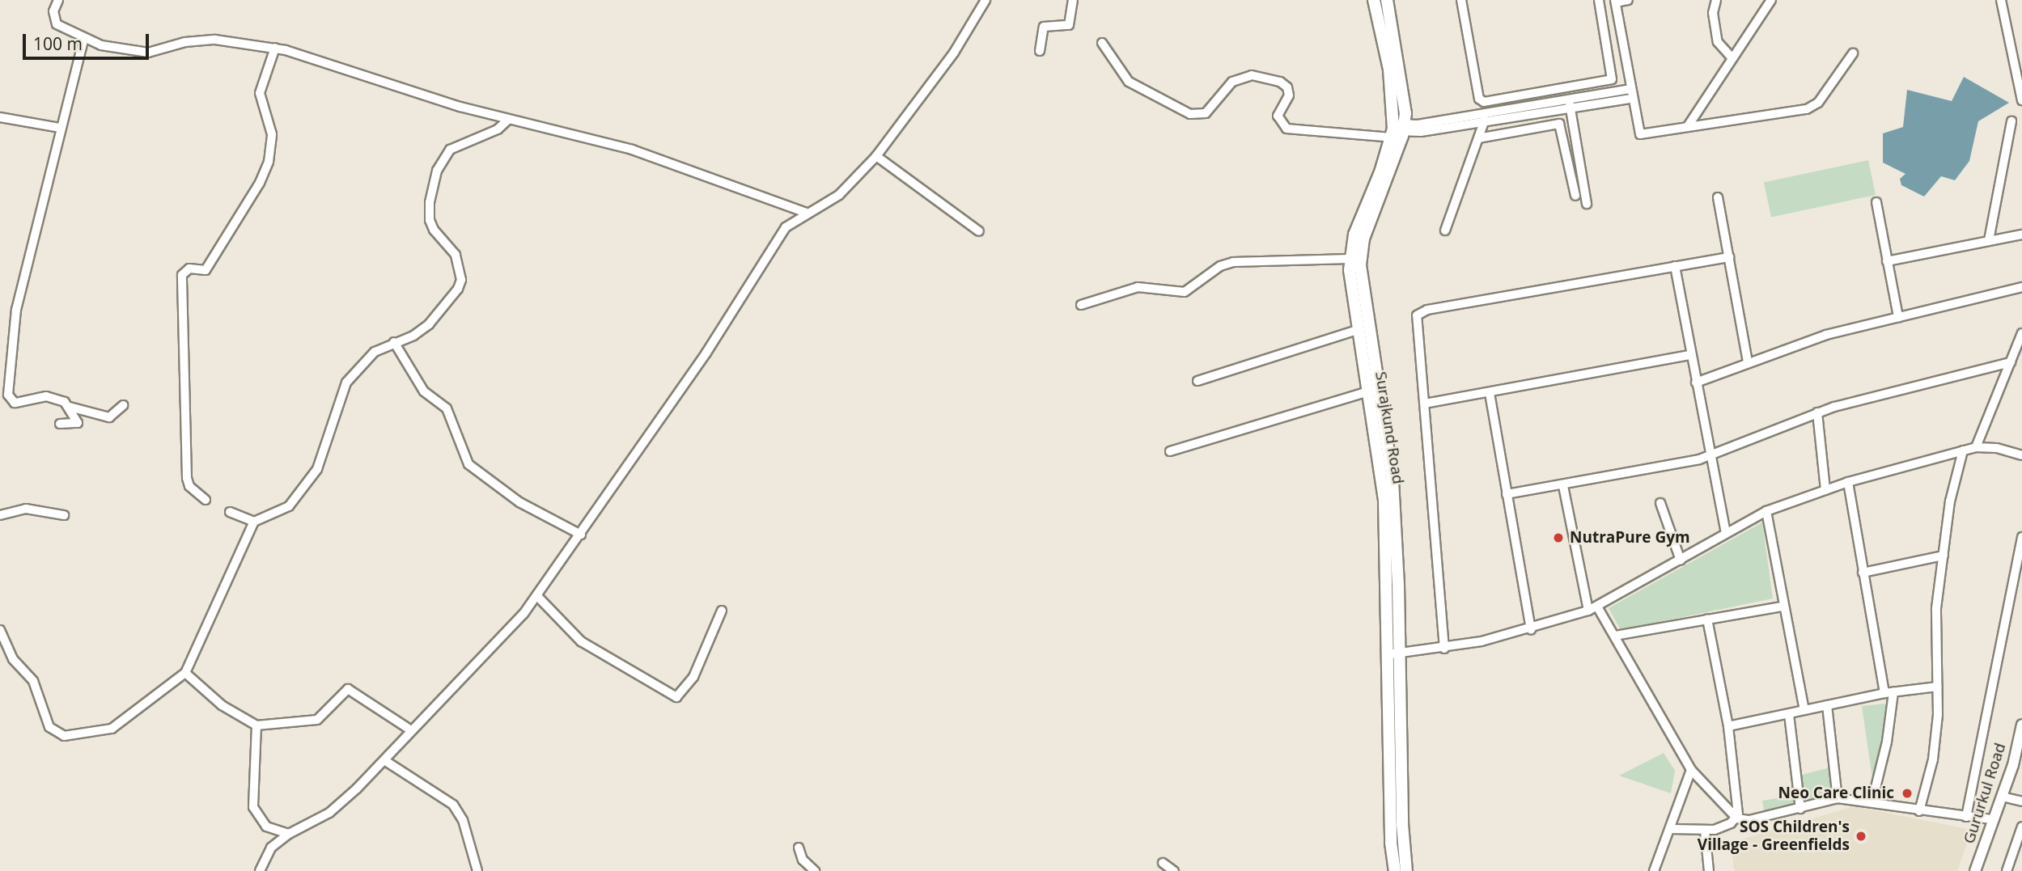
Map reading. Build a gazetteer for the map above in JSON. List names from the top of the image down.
{
  "streets": {
    "main road": ["Surajkund Road"],
    "street": ["Gururkul Road"]
  },
  "places": ["NutraPure Gym", "Neo Care Clinic", "SOS Children's Village - Greenfields"],
  "scale_bar": "100 m"
}
